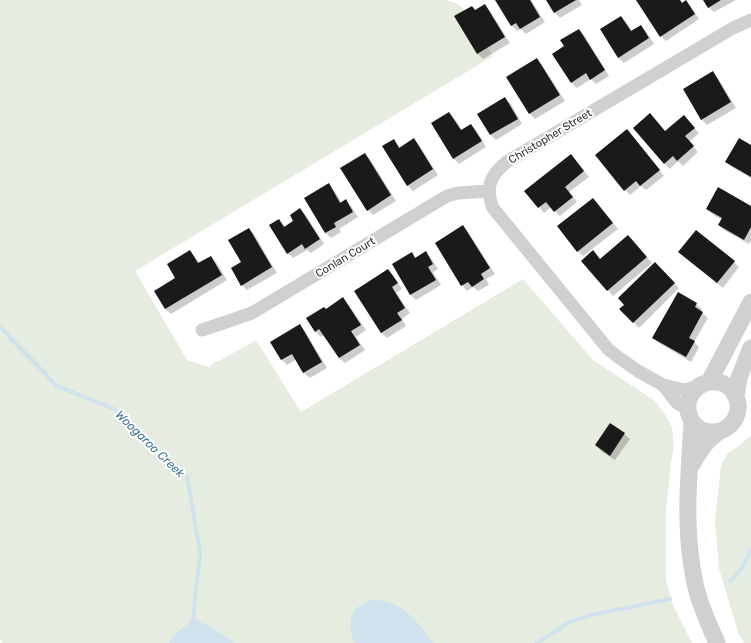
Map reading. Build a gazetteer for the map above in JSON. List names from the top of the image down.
{
  "streets": {
    "street": ["Christopher Street", "Conlan Court"]
  },
  "crossings": [
    ["Christopher Street", "Conlan Court"]
  ],
  "water": ["Woogaroo Creek"]
}
